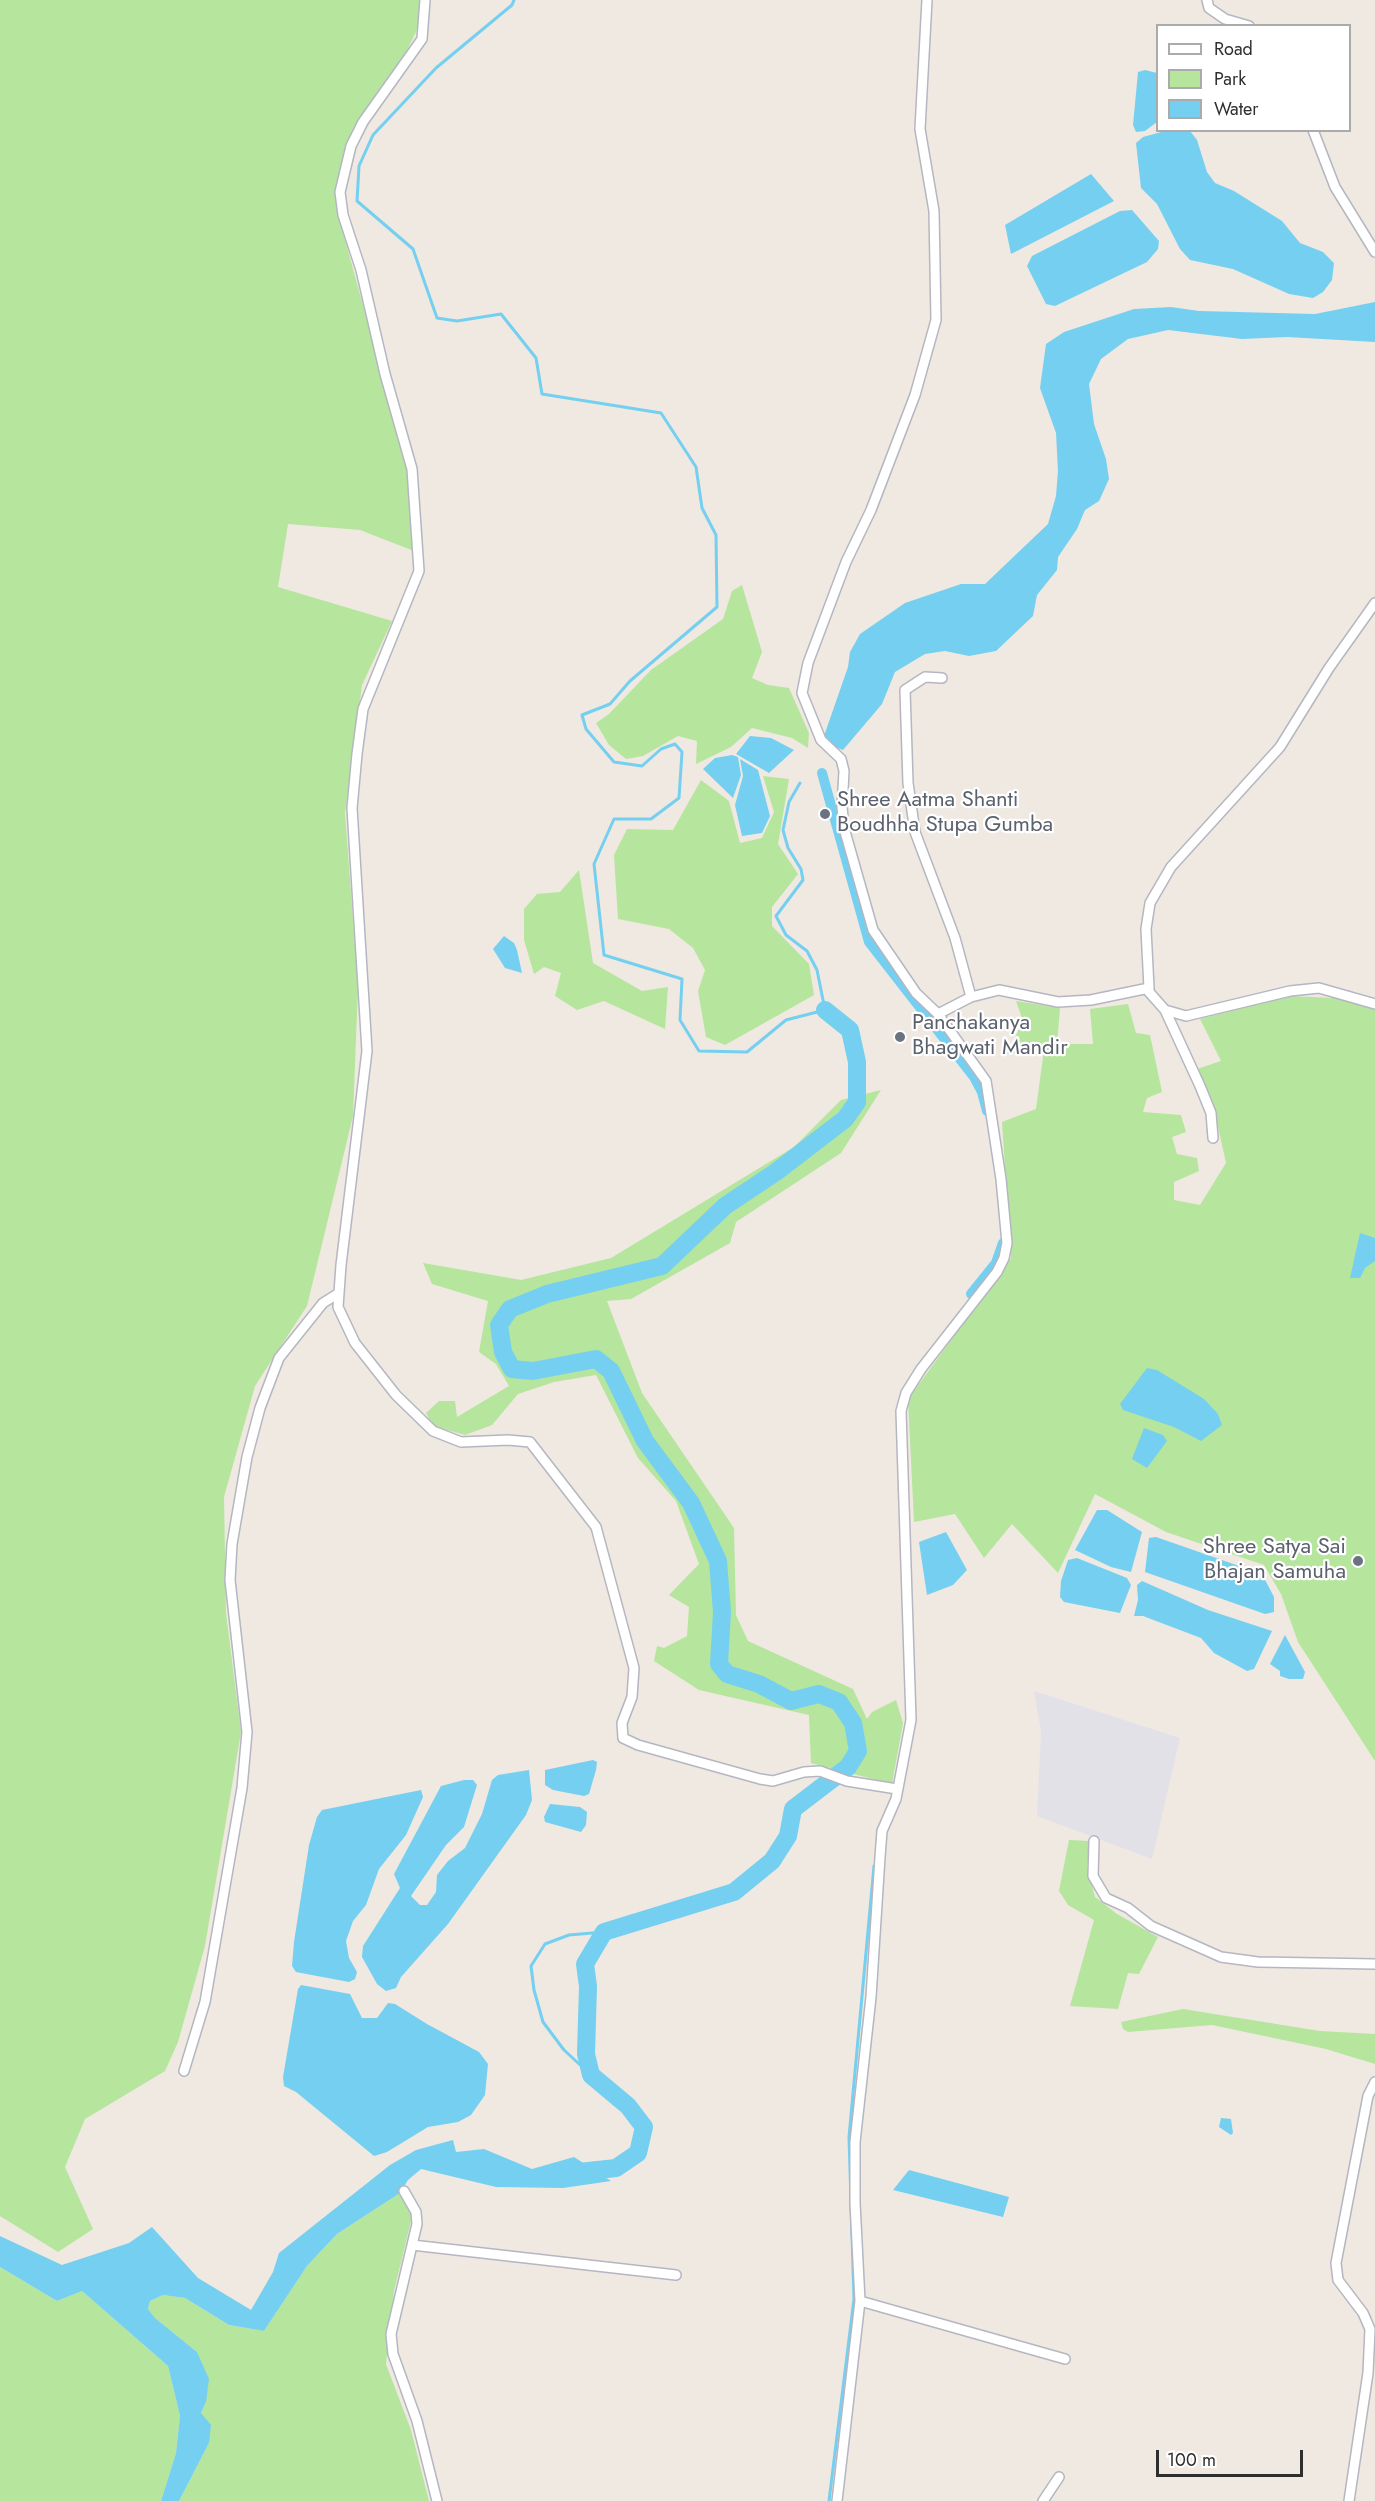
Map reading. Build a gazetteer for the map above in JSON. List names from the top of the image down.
{
  "places": ["Shree Aatma Shanti Boudhha Stupa Gumba", "Panchakanya Bhagwati Mandir", "Shree Satya Sai Bhajan Samuha"],
  "legend": ["Road", "Park", "Water"],
  "scale_bar": "100 m"
}
